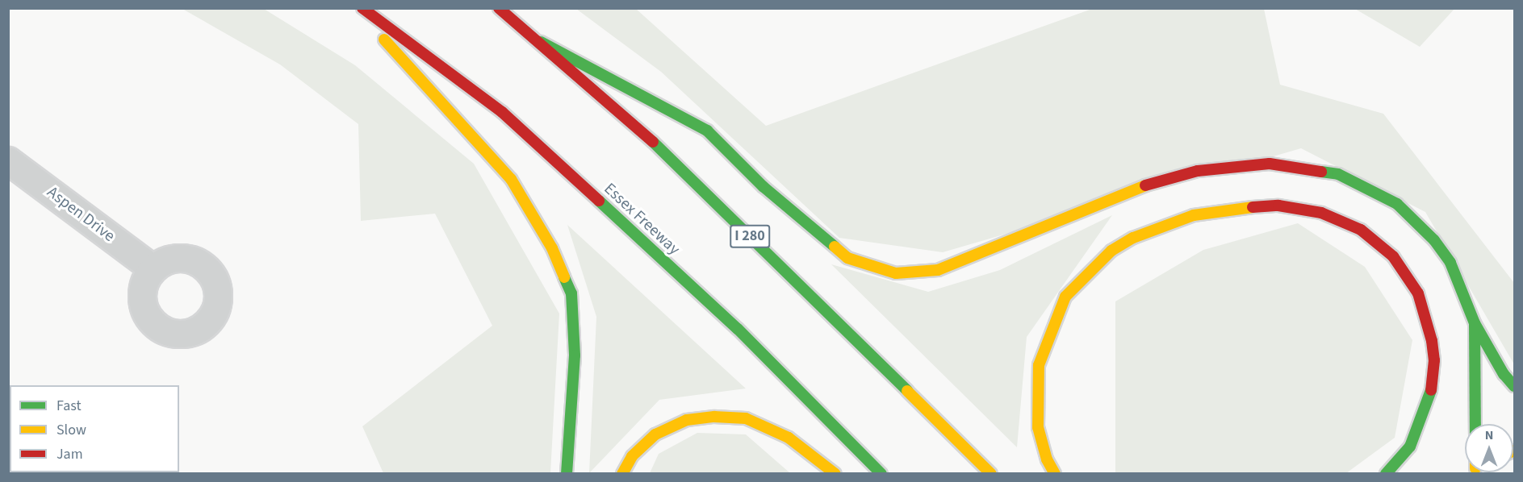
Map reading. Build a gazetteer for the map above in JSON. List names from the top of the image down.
{
  "streets": {
    "main road": ["Essex Freeway", "I 280"],
    "street": ["Aspen Drive"]
  },
  "legend": ["Fast", "Slow", "Jam"],
  "north": "top"
}
